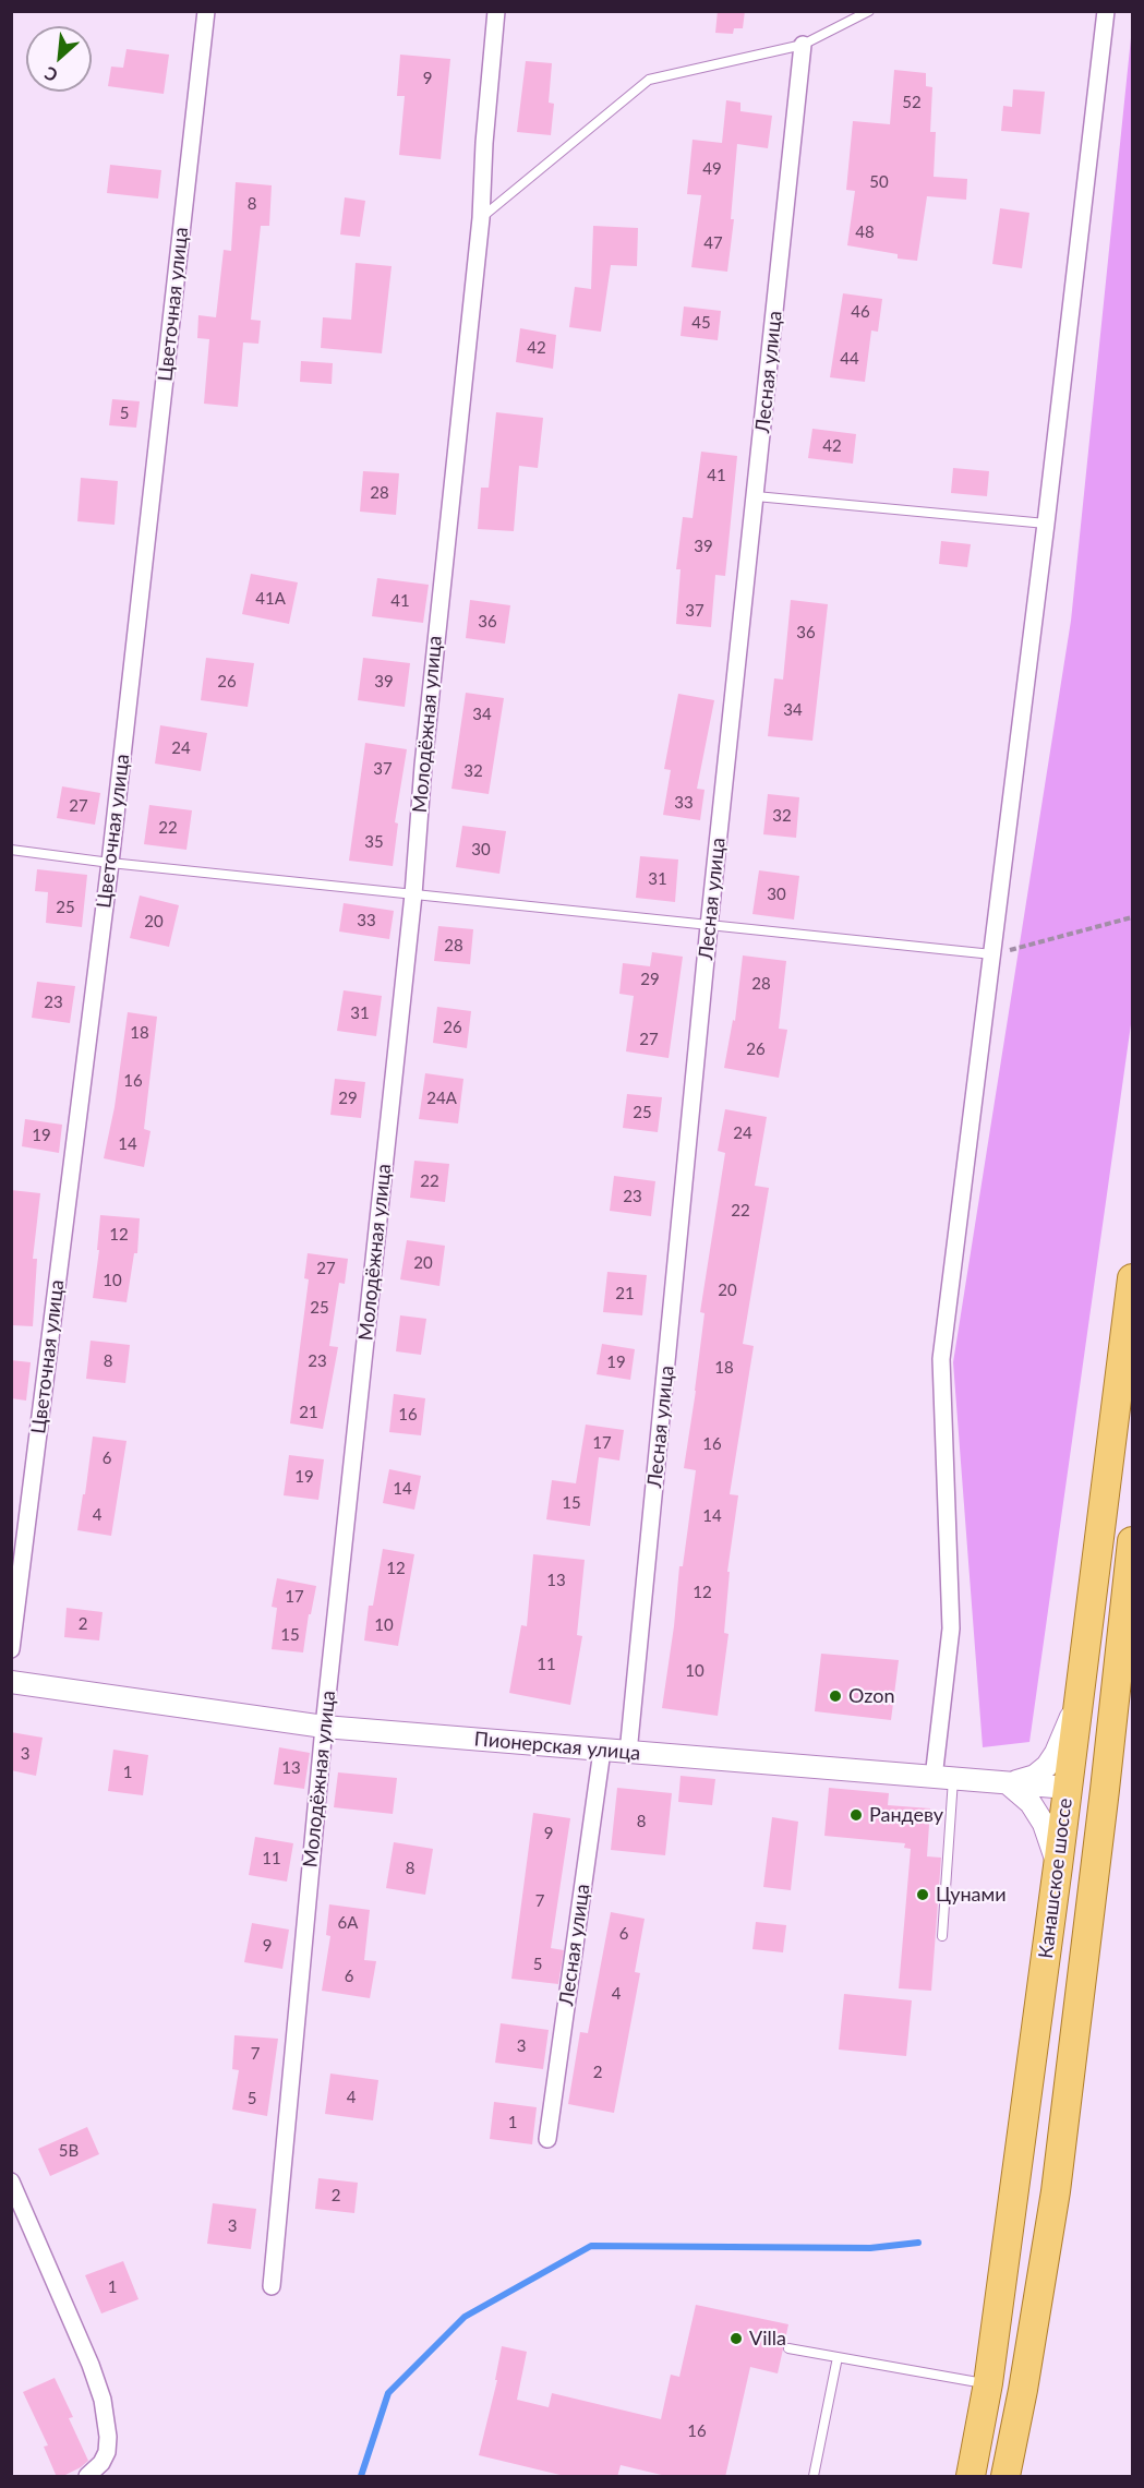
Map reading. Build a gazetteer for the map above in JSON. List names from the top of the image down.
{
  "streets": {
    "main road": ["Пионерская улица", "Канашское шоссе"],
    "street": ["Цветочная улица", "Лесная улица", "Молодёжная улица"]
  },
  "crossings": [
    ["Лесная улица", "Пионерская улица"],
    ["Молодёжная улица", "Пионерская улица"],
    ["Пионерская улица", "Канашское шоссе"]
  ],
  "places": [
    "Ozon",
    "Рандеву",
    "Цунами",
    "Villa"
  ],
  "house_numbers": [
    "9",
    "52",
    "49",
    "50",
    "8",
    "48",
    "47",
    "46",
    "45",
    "42",
    "44",
    "5",
    "42",
    "41",
    "28",
    "39",
    "41А",
    "41",
    "37",
    "36",
    "36",
    "26",
    "39",
    "34",
    "34",
    "24",
    "37",
    "32",
    "33",
    "27",
    "32",
    "22",
    "35",
    "30",
    "31",
    "30",
    "25",
    "33",
    "20",
    "28",
    "29",
    "28",
    "23",
    "31",
    "26",
    "18",
    "27",
    "26",
    "16",
    "29",
    "24А",
    "25",
    "24",
    "19",
    "14",
    "22",
    "23",
    "22",
    "12",
    "20",
    "27",
    "10",
    "20",
    "21",
    "25",
    "8",
    "23",
    "19",
    "18",
    "21",
    "16",
    "17",
    "16",
    "6",
    "19",
    "14",
    "15",
    "4",
    "14",
    "12",
    "13",
    "12",
    "17",
    "2",
    "10",
    "15",
    "11",
    "10",
    "3",
    "13",
    "1",
    "8",
    "9",
    "11",
    "8",
    "7",
    "6А",
    "6",
    "9",
    "5",
    "6",
    "4",
    "3",
    "7",
    "2",
    "4",
    "5",
    "1",
    "5В",
    "2",
    "3",
    "1",
    "16"
  ],
  "north": "bottom left"
}
